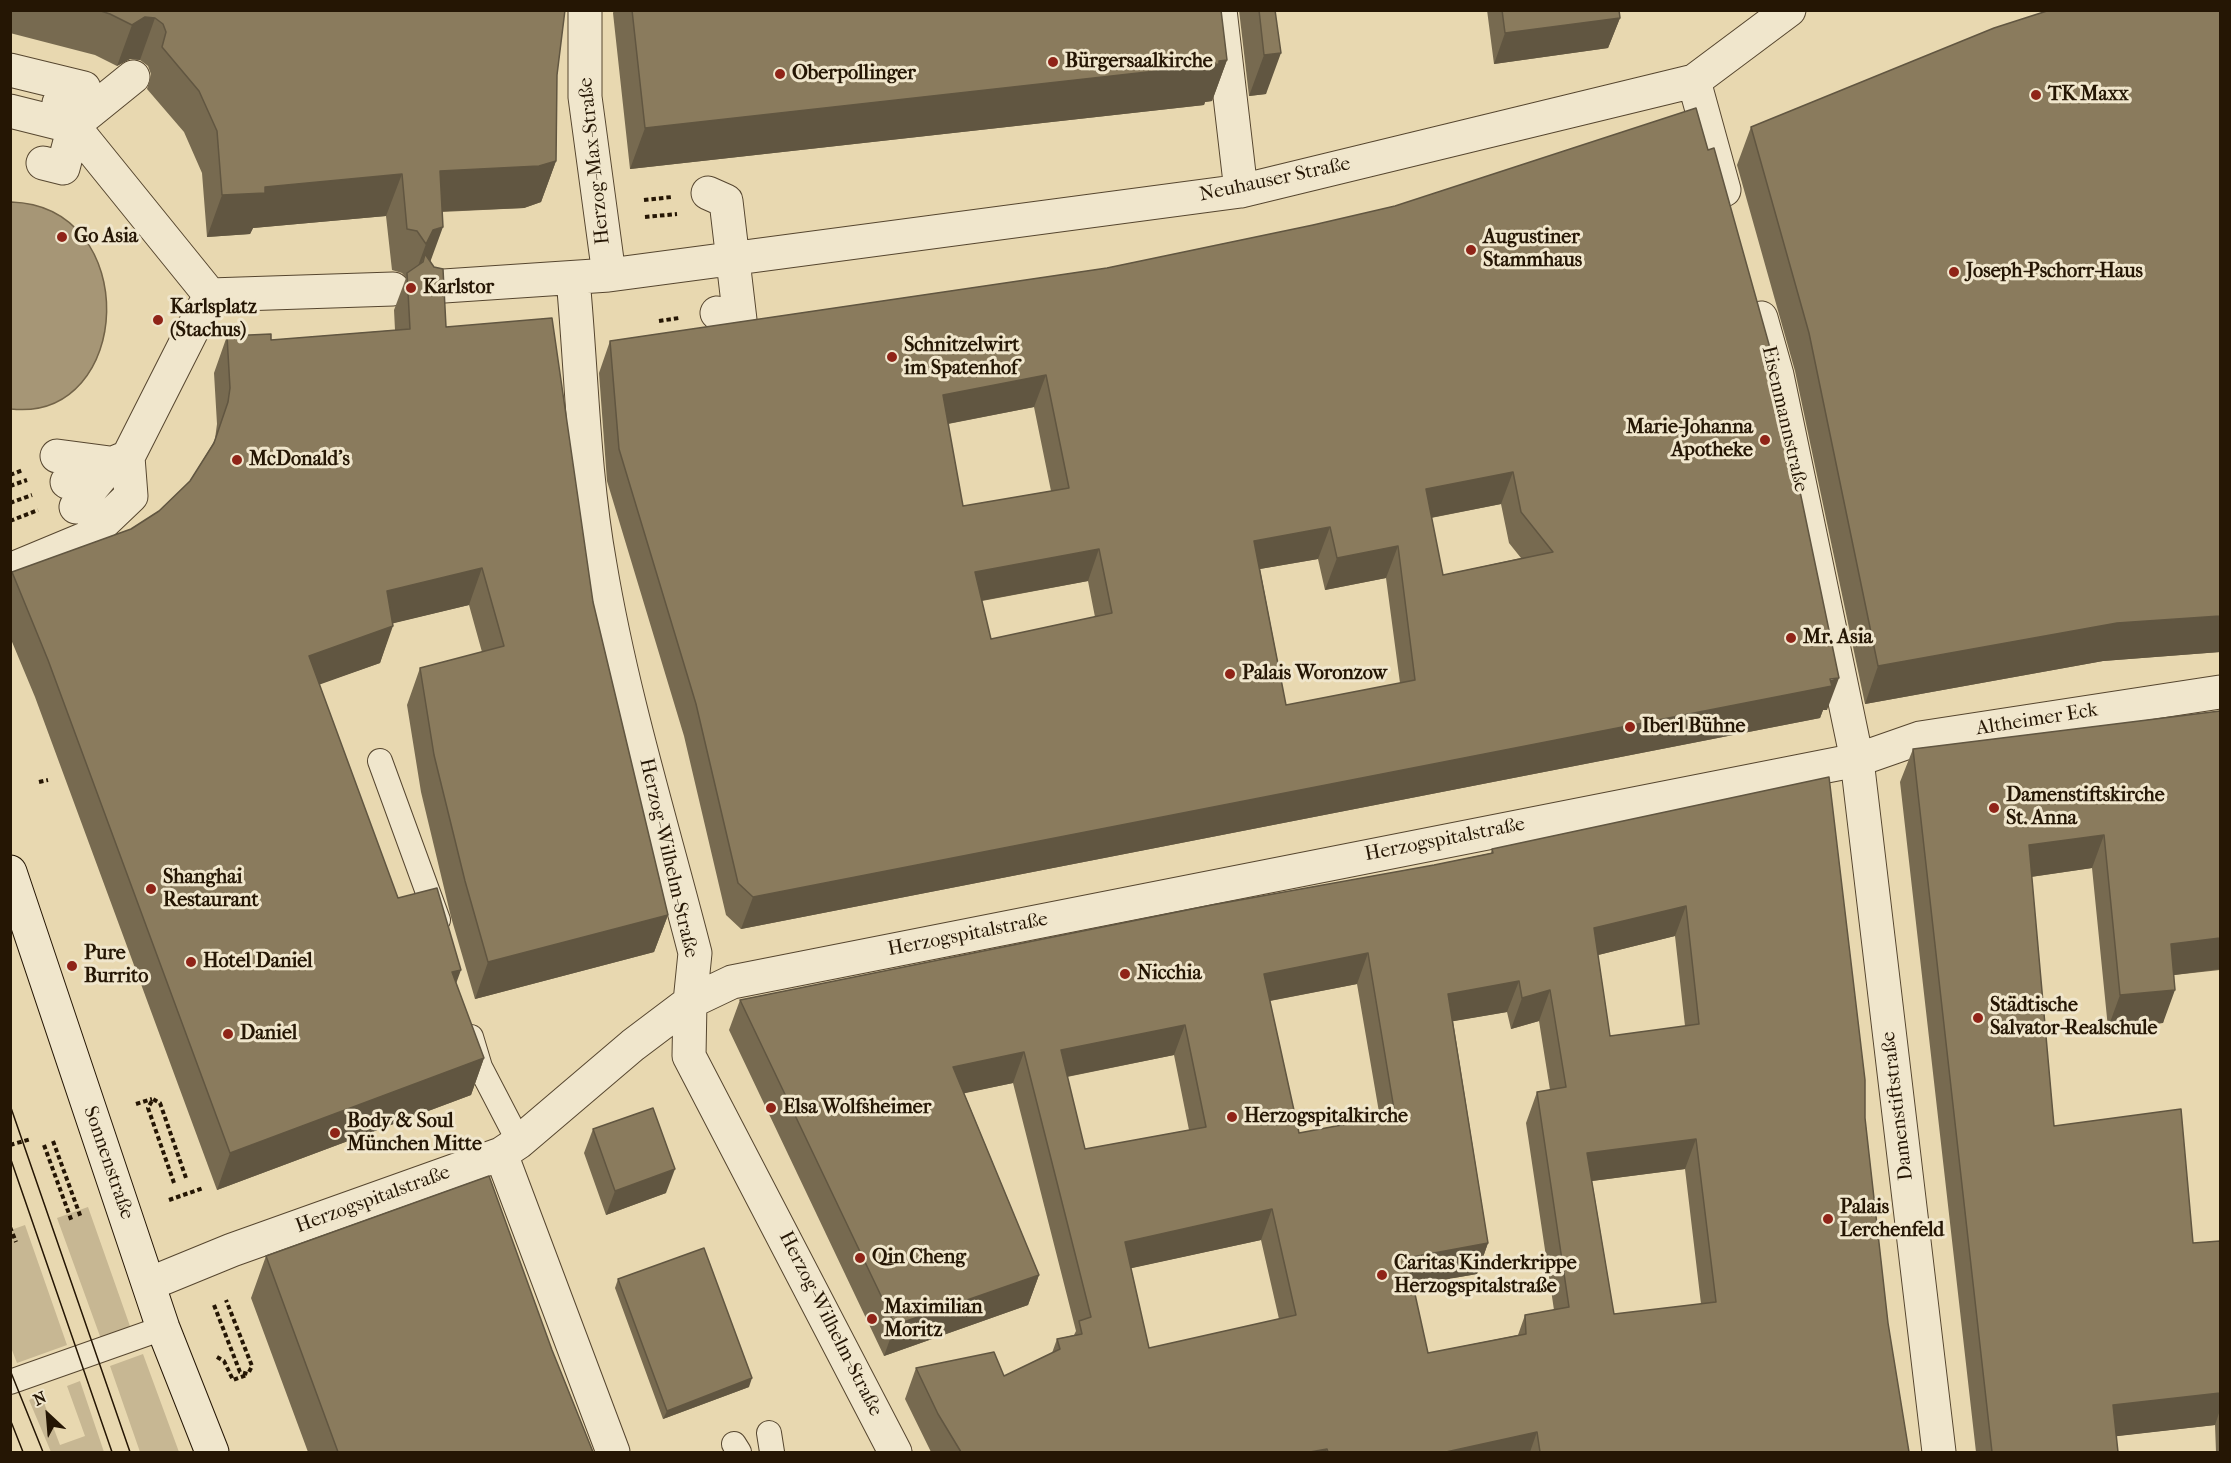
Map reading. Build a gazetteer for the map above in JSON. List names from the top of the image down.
{
  "streets": {
    "street": [
      "Herzog-Max-Straße",
      "Neuhauser Straße",
      "Eisenmannstraße",
      "Altheimer Eck",
      "Herzogspitalstraße",
      "Herzog-Wilhelm-Straße",
      "Damenstiftstraße",
      "Sonnenstraße"
    ]
  },
  "crossings": [
    ["Herzog-Max-Straße", "Neuhauser Straße"],
    ["Neuhauser Straße", "Herzog-Wilhelm-Straße"],
    ["Eisenmannstraße", "Altheimer Eck"],
    ["Eisenmannstraße", "Herzogspitalstraße"],
    ["Eisenmannstraße", "Damenstiftstraße"],
    ["Altheimer Eck", "Herzogspitalstraße"],
    ["Altheimer Eck", "Damenstiftstraße"],
    ["Herzogspitalstraße", "Herzog-Wilhelm-Straße"],
    ["Herzogspitalstraße", "Damenstiftstraße"],
    ["Herzogspitalstraße", "Sonnenstraße"]
  ],
  "places": [
    "Bürgersaalkirche",
    "Oberpollinger",
    "TK Maxx",
    "Go Asia",
    "Augustiner Stammhaus",
    "Joseph-Pschorr-Haus",
    "Karlstor",
    "Karlsplatz (Stachus)",
    "Schnitzelwirt im Spatenhof",
    "Marie-Johanna Apotheke",
    "McDonald's",
    "Mr. Asia",
    "Palais Woronzow",
    "Iberl Bühne",
    "Damenstiftskirche St. Anna",
    "Shanghai Restaurant",
    "Hotel Daniel",
    "Pure Burrito",
    "Nicchia",
    "Städtische Salvator-Realschule",
    "Daniel",
    "Elsa Wolfsheimer",
    "Herzogspitalkirche",
    "Body & Soul München Mitte",
    "Palais Lerchenfeld",
    "Qin Cheng",
    "Caritas Kinderkrippe Herzogspitalstraße",
    "Maximilian Moritz"
  ],
  "north": "top left"
}
